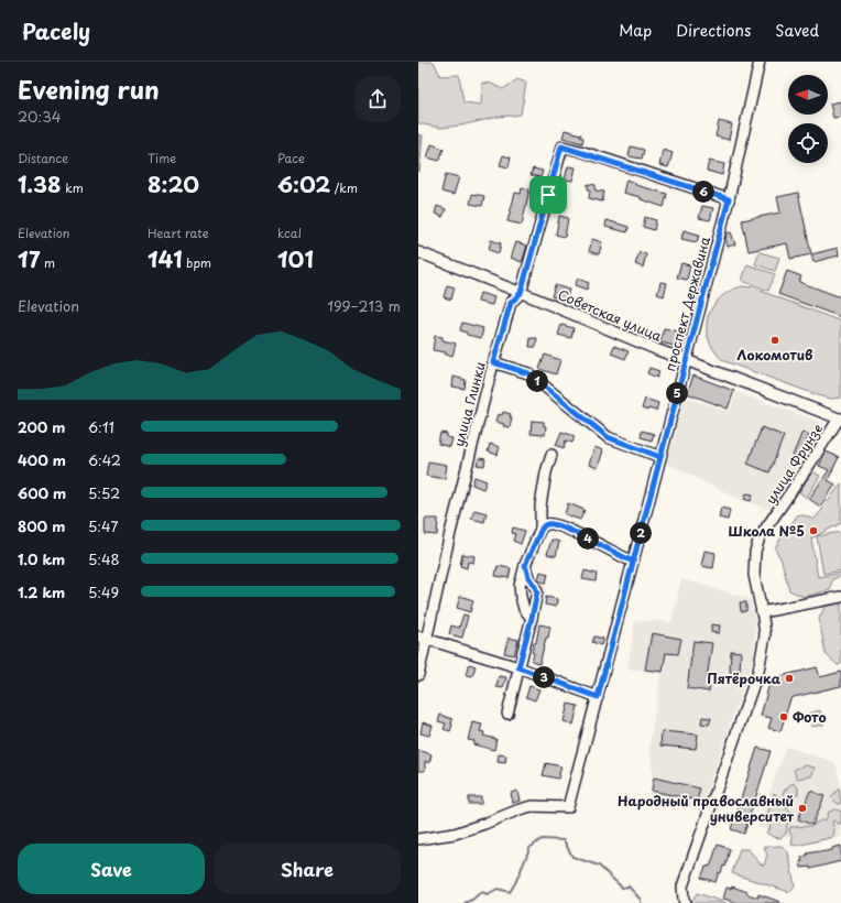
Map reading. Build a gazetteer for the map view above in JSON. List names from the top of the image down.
{
  "streets": {
    "street": [
      "проспект Державина",
      "Советская улица",
      "улица Глинки",
      "улица Фрунзе"
    ]
  },
  "crossings": [
    ["проспект Державина", "Советская улица"],
    ["проспект Державина", "улица Глинки"],
    ["Советская улица", "улица Глинки"],
    ["Советская улица", "улица Фрунзе"]
  ],
  "places": [
    "Локомотив",
    "Школа №5",
    "Пятёрочка",
    "Фото",
    "Народный православный университет"
  ],
  "north": "left",
  "page": {
    "header": "Pacely",
    "nav": ["Map", "Directions", "Saved"],
    "heading": ["Evening run", "20:34"],
    "stats": [
      ["Distance", "1.38 km"],
      ["Time", "8:20"],
      ["Pace", "6:02 /km"],
      ["Elevation", "17 m"],
      ["Heart rate", "141 bpm"],
      ["kcal", "101"]
    ],
    "pins": [
      "6",
      "1",
      "5",
      "2",
      "4",
      "3"
    ],
    "chart": ["Elevation", "199–213 m"],
    "list": [
      {
        "name": "200 m",
        "note": "6:11"
      },
      {
        "name": "400 m",
        "note": "6:42"
      },
      {
        "name": "600 m",
        "note": "5:52"
      },
      {
        "name": "800 m",
        "note": "5:47"
      },
      {
        "name": "1.0 km",
        "note": "5:48"
      },
      {
        "name": "1.2 km",
        "note": "5:49"
      }
    ],
    "buttons": ["Save", "Share"]
  }
}
